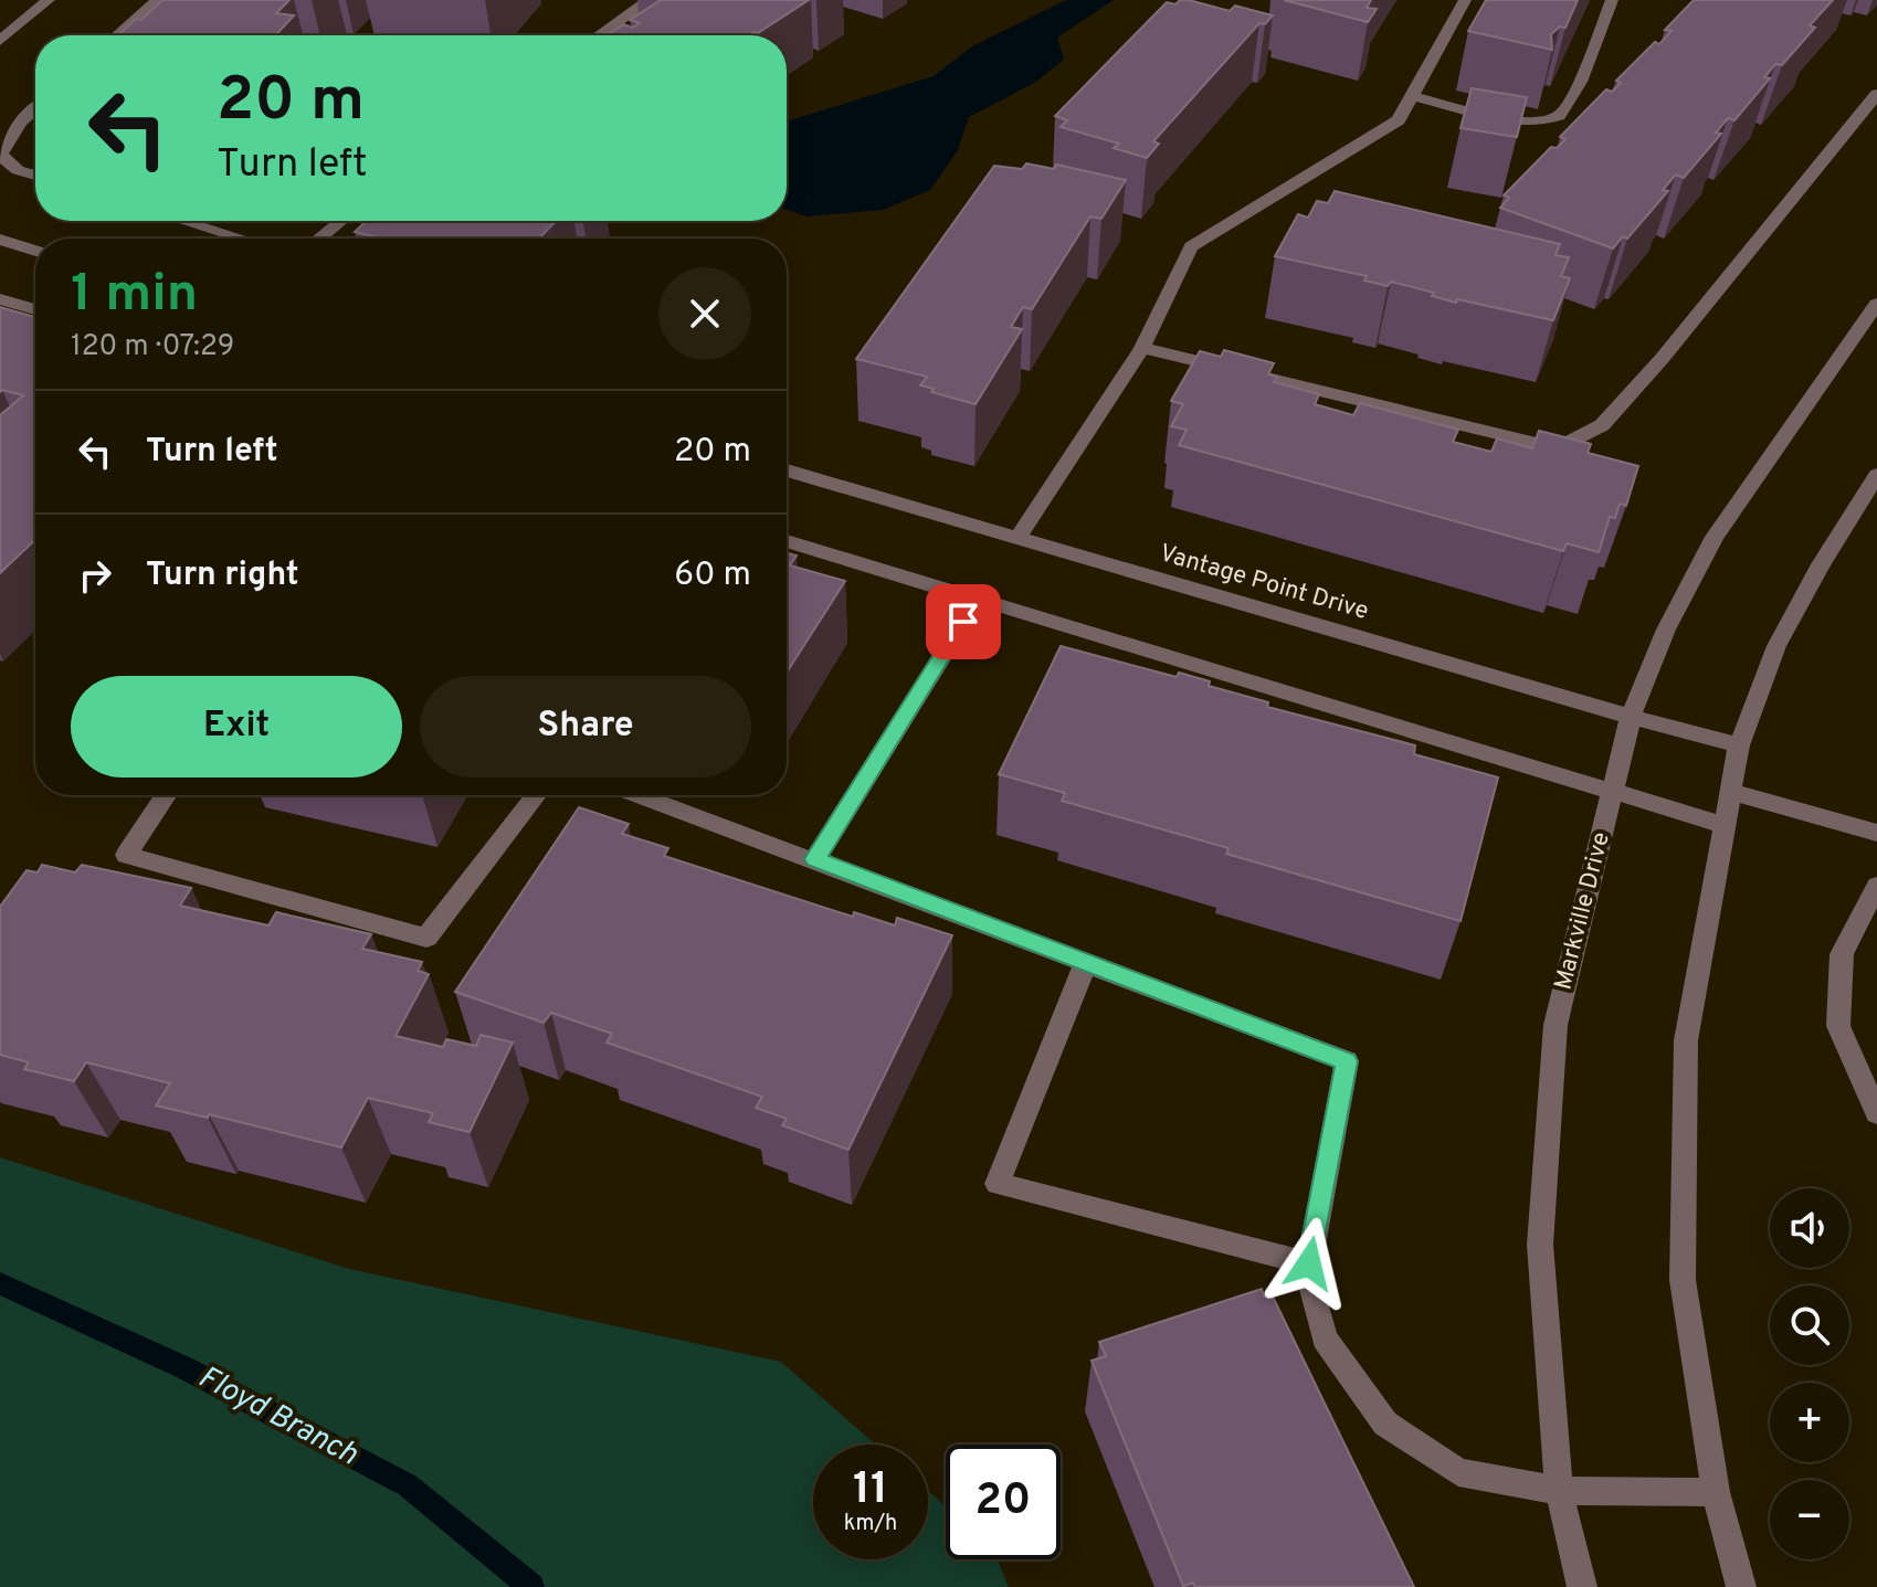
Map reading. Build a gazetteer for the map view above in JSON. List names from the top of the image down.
{
  "streets": {
    "street": ["Vantage Point Drive", "Markville Drive"]
  },
  "crossings": [
    ["Vantage Point Drive", "Markville Drive"]
  ],
  "water": ["Floyd Branch"],
  "page": {
    "turn": ["20 m", "Turn left"],
    "heading": ["1 min", "120 m · 07:29"],
    "list": [
      {
        "name": "Turn left",
        "value": "20 m"
      },
      {
        "name": "Turn right",
        "value": "60 m"
      }
    ],
    "buttons": ["Exit", "Share"],
    "map_buttons": ["+", "−"],
    "speed": "11 km/h",
    "limit": "20"
  }
}
